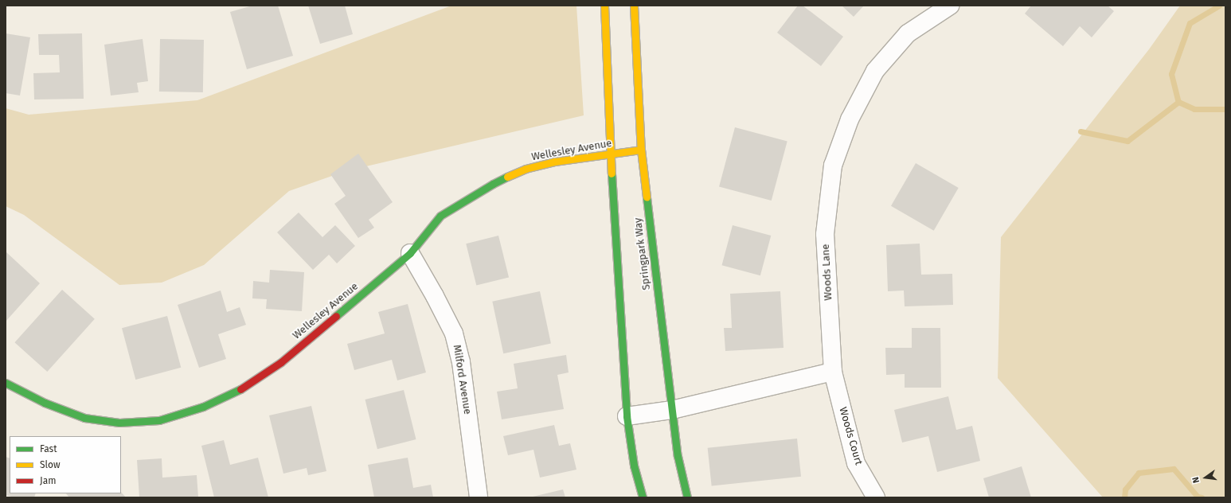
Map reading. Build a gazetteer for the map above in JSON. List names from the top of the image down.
{
  "streets": {
    "street": [
      "Wellesley Avenue",
      "Springpark Way",
      "Woods Lane",
      "Milford Avenue",
      "Woods Court"
    ]
  },
  "crossings": [
    ["Wellesley Avenue", "Springpark Way"],
    ["Wellesley Avenue", "Milford Avenue"],
    ["Woods Lane", "Woods Court"]
  ],
  "legend": ["Fast", "Slow", "Jam"],
  "north": "left"
}
